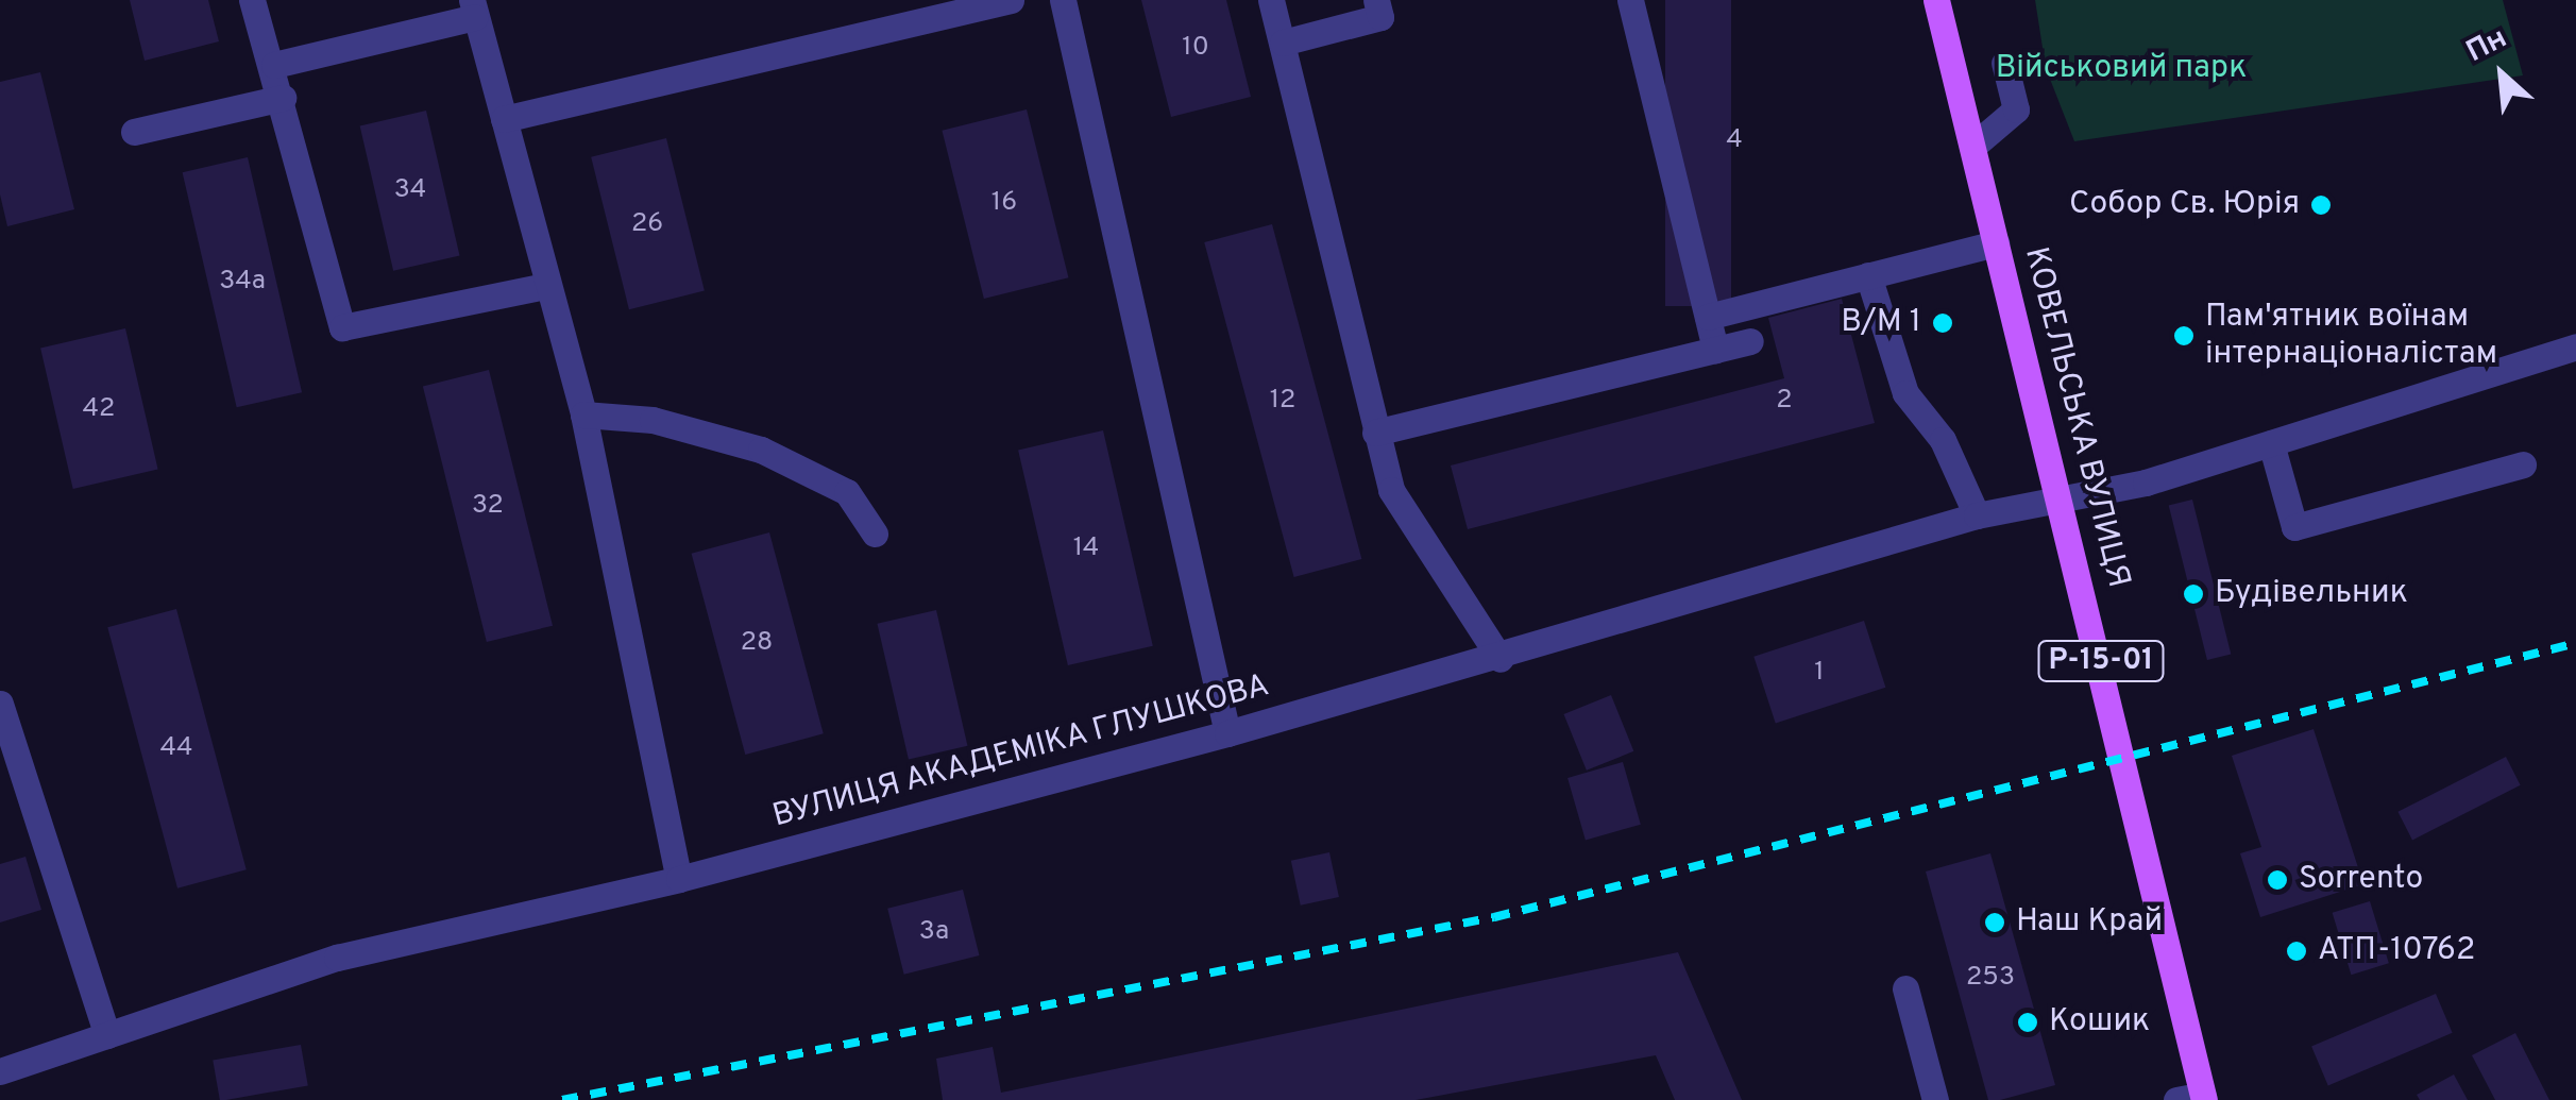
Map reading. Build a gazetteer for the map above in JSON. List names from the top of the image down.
{
  "streets": {
    "main road": ["КОВЕЛЬСЬКА ВУЛИЦЯ", "Р-15-01"],
    "street": ["ВУЛИЦЯ АКАДЕМІКА ГЛУШКОВА"]
  },
  "crossings": [
    ["КОВЕЛЬСЬКА ВУЛИЦЯ", "ВУЛИЦЯ АКАДЕМІКА ГЛУШКОВА"]
  ],
  "parks": ["Військовий парк"],
  "places": [
    "Собор Св. Юрія",
    "В/М 1",
    "Пам'ятник воїнам інтернаціоналістам",
    "Будівельник",
    "Sorrento",
    "Наш Край",
    "АТП-10762",
    "Кошик"
  ],
  "house_numbers": [
    "10",
    "4",
    "34",
    "16",
    "26",
    "34a",
    "12",
    "2",
    "42",
    "32",
    "14",
    "28",
    "1",
    "44",
    "3а",
    "253"
  ],
  "north": "top left"
}
